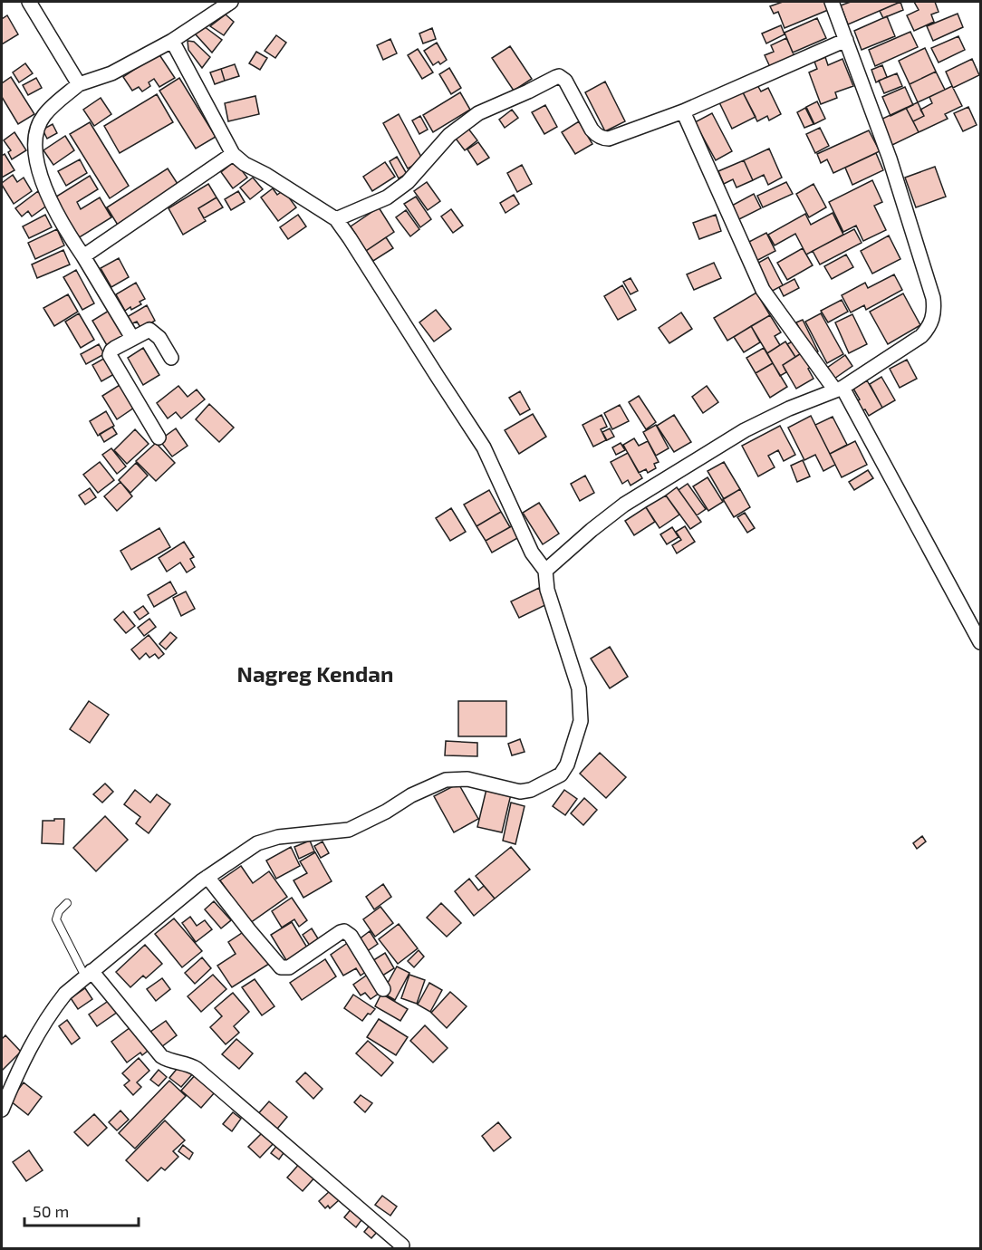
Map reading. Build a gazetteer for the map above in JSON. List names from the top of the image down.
{
  "districts": ["Nagreg Kendan"],
  "scale_bar": "50 m"
}
